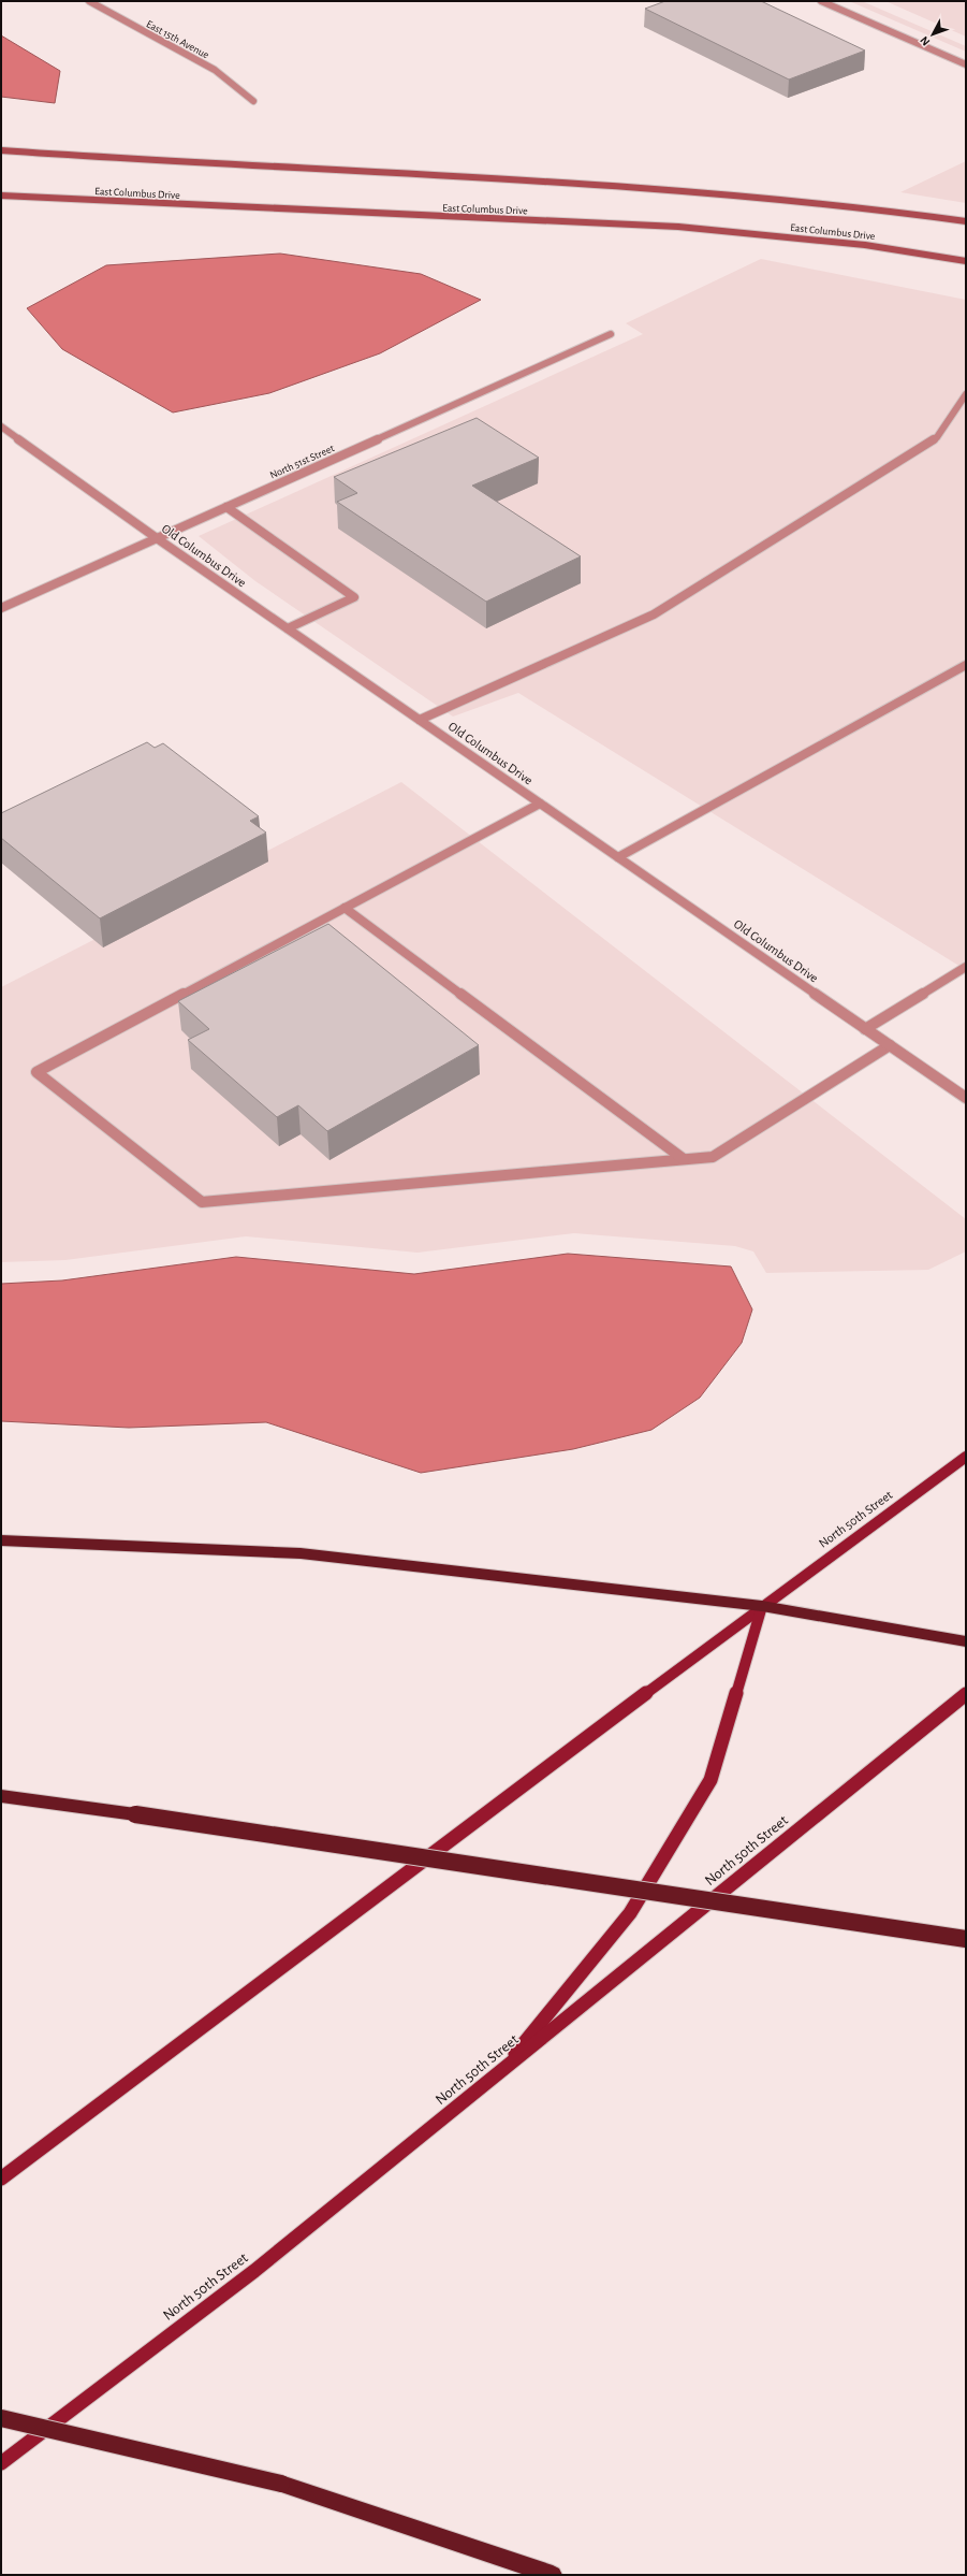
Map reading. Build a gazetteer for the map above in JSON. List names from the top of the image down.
{
  "streets": {
    "main road": ["East Columbus Drive", "North 50th Street"],
    "street": ["East 15th Avenue", "North 51st Street", "Old Columbus Drive"]
  },
  "crossings": [
    ["North 51st Street", "Old Columbus Drive"]
  ],
  "north": "bottom left"
}
